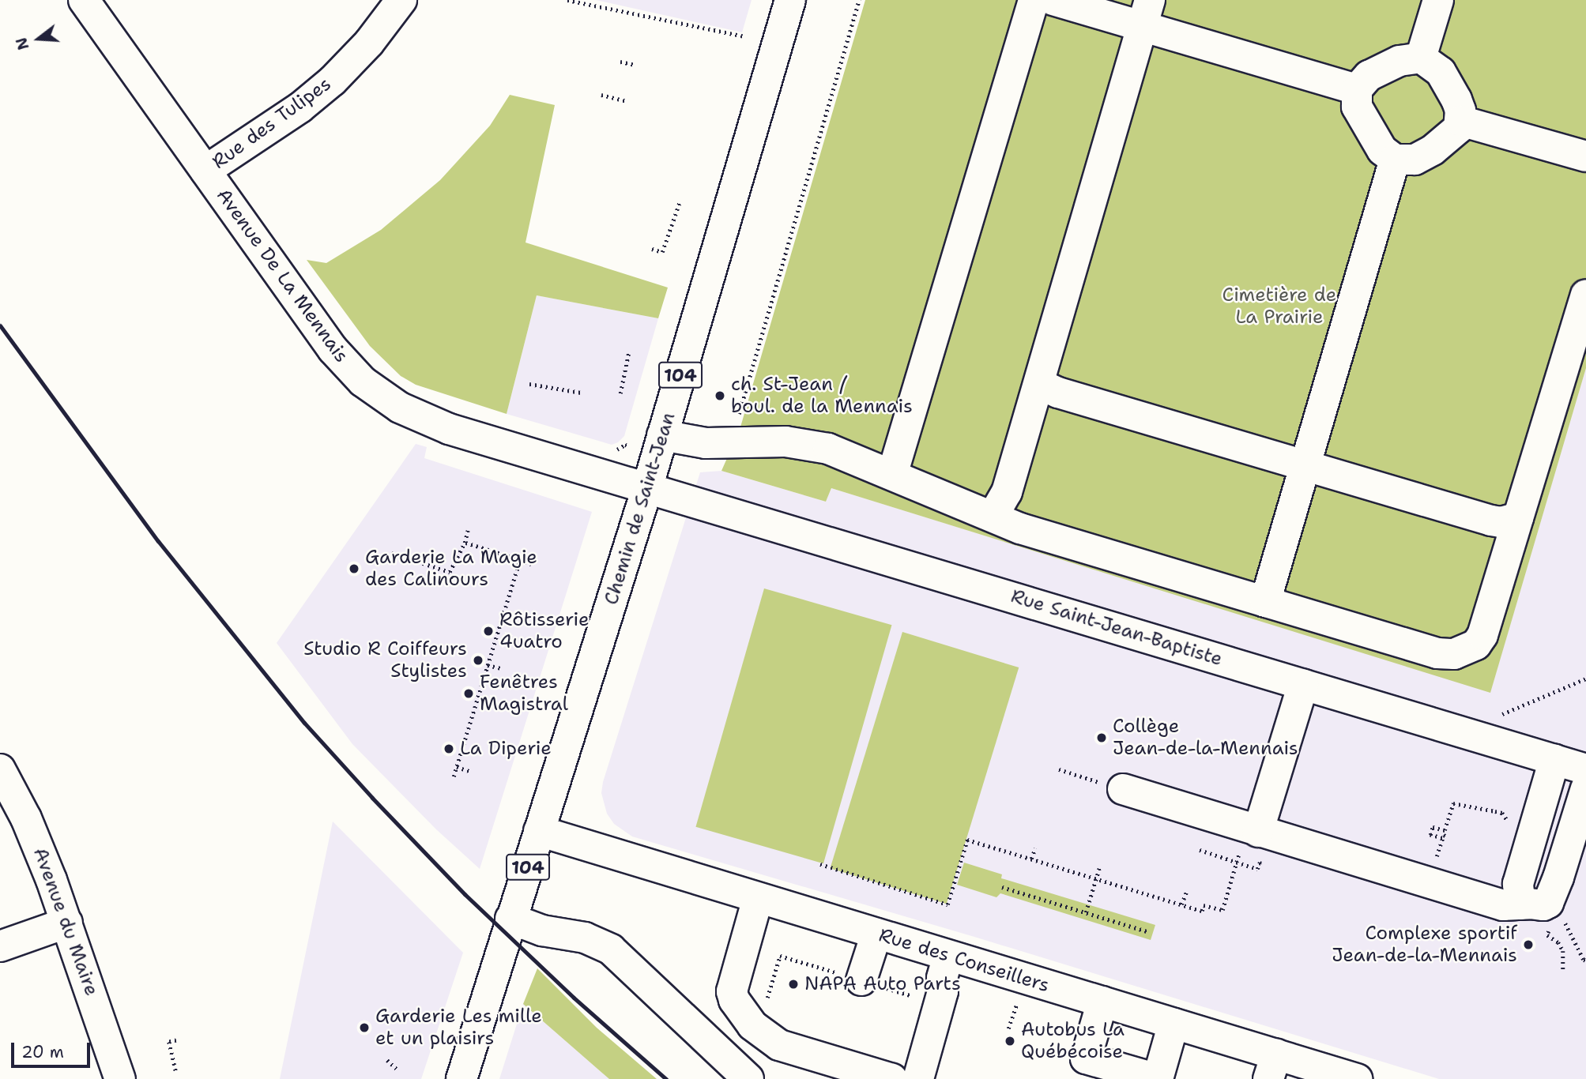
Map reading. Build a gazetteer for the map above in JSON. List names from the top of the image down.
{
  "streets": {
    "street": [
      "Rue des Tulipes",
      "Avenue De La Mennais",
      "104",
      "Chemin de Saint-Jean",
      "Rue Saint-Jean-Baptiste",
      "Avenue du Maire",
      "Rue des Conseillers"
    ]
  },
  "crossings": [
    ["Rue des Tulipes", "Avenue De La Mennais"],
    ["Avenue De La Mennais", "Chemin de Saint-Jean"],
    ["Avenue De La Mennais", "Rue Saint-Jean-Baptiste"],
    ["Chemin de Saint-Jean", "Rue Saint-Jean-Baptiste"],
    ["Chemin de Saint-Jean", "Rue des Conseillers"]
  ],
  "parks": ["Cimetière de La Prairie"],
  "places": [
    "ch. St-Jean / boul. de la Mennais",
    "Garderie La Magie des Calinours",
    "Rôtisserie 4uatro",
    "Studio R Coiffeurs Stylistes",
    "Fenêtres Magistral",
    "Collège Jean-de-la-Mennais",
    "La Diperie",
    "Complexe sportif Jean-de-la-Mennais",
    "NAPA Auto Parts",
    "Garderie Les mille et un plaisirs",
    "Autobus La Québécoise"
  ],
  "scale_bar": "20 m",
  "north": "left"
}
